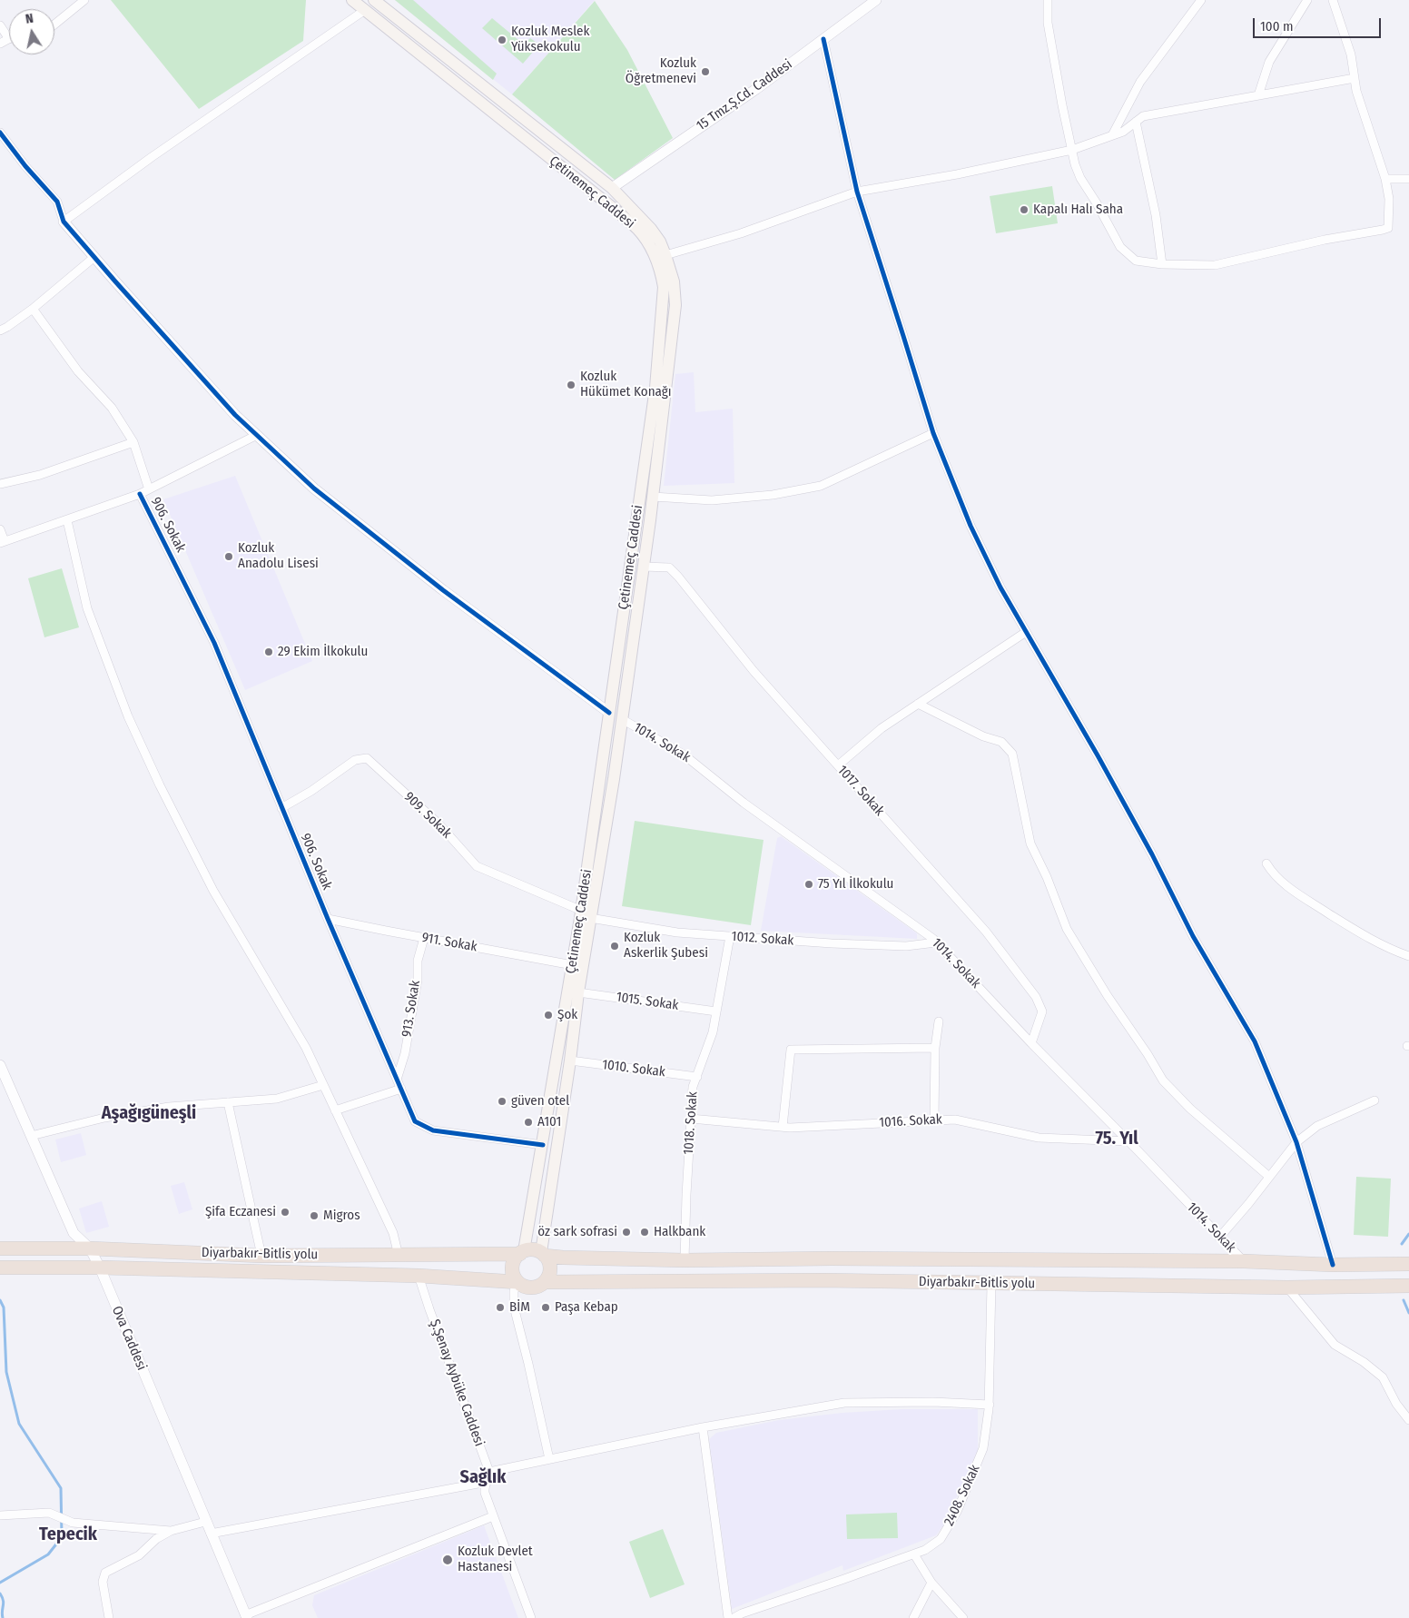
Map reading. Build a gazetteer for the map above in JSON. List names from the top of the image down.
{
  "streets": {
    "highway": ["Diyarbakır-Bitlis yolu"],
    "main road": ["Çetinemeç Caddesi"],
    "street": [
      "15 Tmz.Ş.Cd. Caddesi",
      "906. Sokak",
      "1014. Sokak",
      "1017. Sokak",
      "909. Sokak",
      "1012. Sokak",
      "911. Sokak",
      "1015. Sokak",
      "913. Sokak",
      "1010. Sokak",
      "1016. Sokak",
      "1018. Sokak",
      "Ova Caddesi",
      "Ş.Şenay Aybüke Caddesi",
      "2408. Sokak"
    ]
  },
  "crossings": [
    ["15 Tmz.Ş.Cd. Caddesi", "Çetinemeç Caddesi"],
    ["Çetinemeç Caddesi", "906. Sokak"],
    ["Çetinemeç Caddesi", "1014. Sokak"],
    ["Çetinemeç Caddesi", "1017. Sokak"],
    ["Çetinemeç Caddesi", "909. Sokak"],
    ["Çetinemeç Caddesi", "1012. Sokak"],
    ["Çetinemeç Caddesi", "911. Sokak"],
    ["Çetinemeç Caddesi", "1015. Sokak"],
    ["Çetinemeç Caddesi", "1010. Sokak"],
    ["Çetinemeç Caddesi", "Diyarbakır-Bitlis yolu"],
    ["906. Sokak", "909. Sokak"],
    ["906. Sokak", "911. Sokak"],
    ["906. Sokak", "913. Sokak"],
    ["1014. Sokak", "1017. Sokak"],
    ["1014. Sokak", "1012. Sokak"],
    ["1014. Sokak", "1016. Sokak"],
    ["1014. Sokak", "Diyarbakır-Bitlis yolu"],
    ["909. Sokak", "1012. Sokak"],
    ["1012. Sokak", "1018. Sokak"],
    ["911. Sokak", "913. Sokak"],
    ["1015. Sokak", "1018. Sokak"],
    ["1010. Sokak", "1018. Sokak"],
    ["1016. Sokak", "1018. Sokak"],
    ["1018. Sokak", "Diyarbakır-Bitlis yolu"],
    ["Diyarbakır-Bitlis yolu", "Ova Caddesi"],
    ["Diyarbakır-Bitlis yolu", "Ş.Şenay Aybüke Caddesi"],
    ["Diyarbakır-Bitlis yolu", "2408. Sokak"]
  ],
  "districts": [
    "Aşağıgüneşli",
    "75. Yıl",
    "Sağlık",
    "Tepecik"
  ],
  "places": [
    "Kozluk Meslek Yüksekokulu",
    "Kozluk Öğretmenevi",
    "Kapalı Halı Saha",
    "Kozluk Hükümet Konağı",
    "Kozluk Anadolu Lisesi",
    "29 Ekim İlkokulu",
    "75 Yıl İlkokulu",
    "Kozluk Askerlik Şubesi",
    "Şok",
    "güven otel",
    "A101",
    "Şifa Eczanesi",
    "Migros",
    "öz sark sofrasi",
    "Halkbank",
    "BİM",
    "Paşa Kebap",
    "Kozluk Devlet Hastanesi"
  ],
  "scale_bar": "100 m",
  "north": "top"
}
